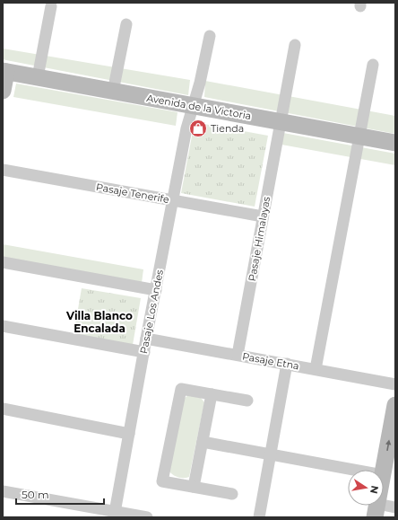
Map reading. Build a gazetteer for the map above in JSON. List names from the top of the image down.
{
  "streets": {
    "main road": ["Avenida de la Victoria"],
    "street": [
      "Pasaje Tenerife",
      "Pasaje Himalayas",
      "Pasaje Los Andes",
      "Pasaje Etna"
    ]
  },
  "crossings": [
    ["Avenida de la Victoria", "Pasaje Himalayas"],
    ["Avenida de la Victoria", "Pasaje Los Andes"],
    ["Pasaje Tenerife", "Pasaje Himalayas"],
    ["Pasaje Tenerife", "Pasaje Los Andes"],
    ["Pasaje Himalayas", "Pasaje Etna"],
    ["Pasaje Los Andes", "Pasaje Etna"]
  ],
  "districts": ["Villa Blanco Encalada"],
  "places": {
    "shop": ["Tienda"]
  },
  "scale_bar": "50 m",
  "north": "right"
}
